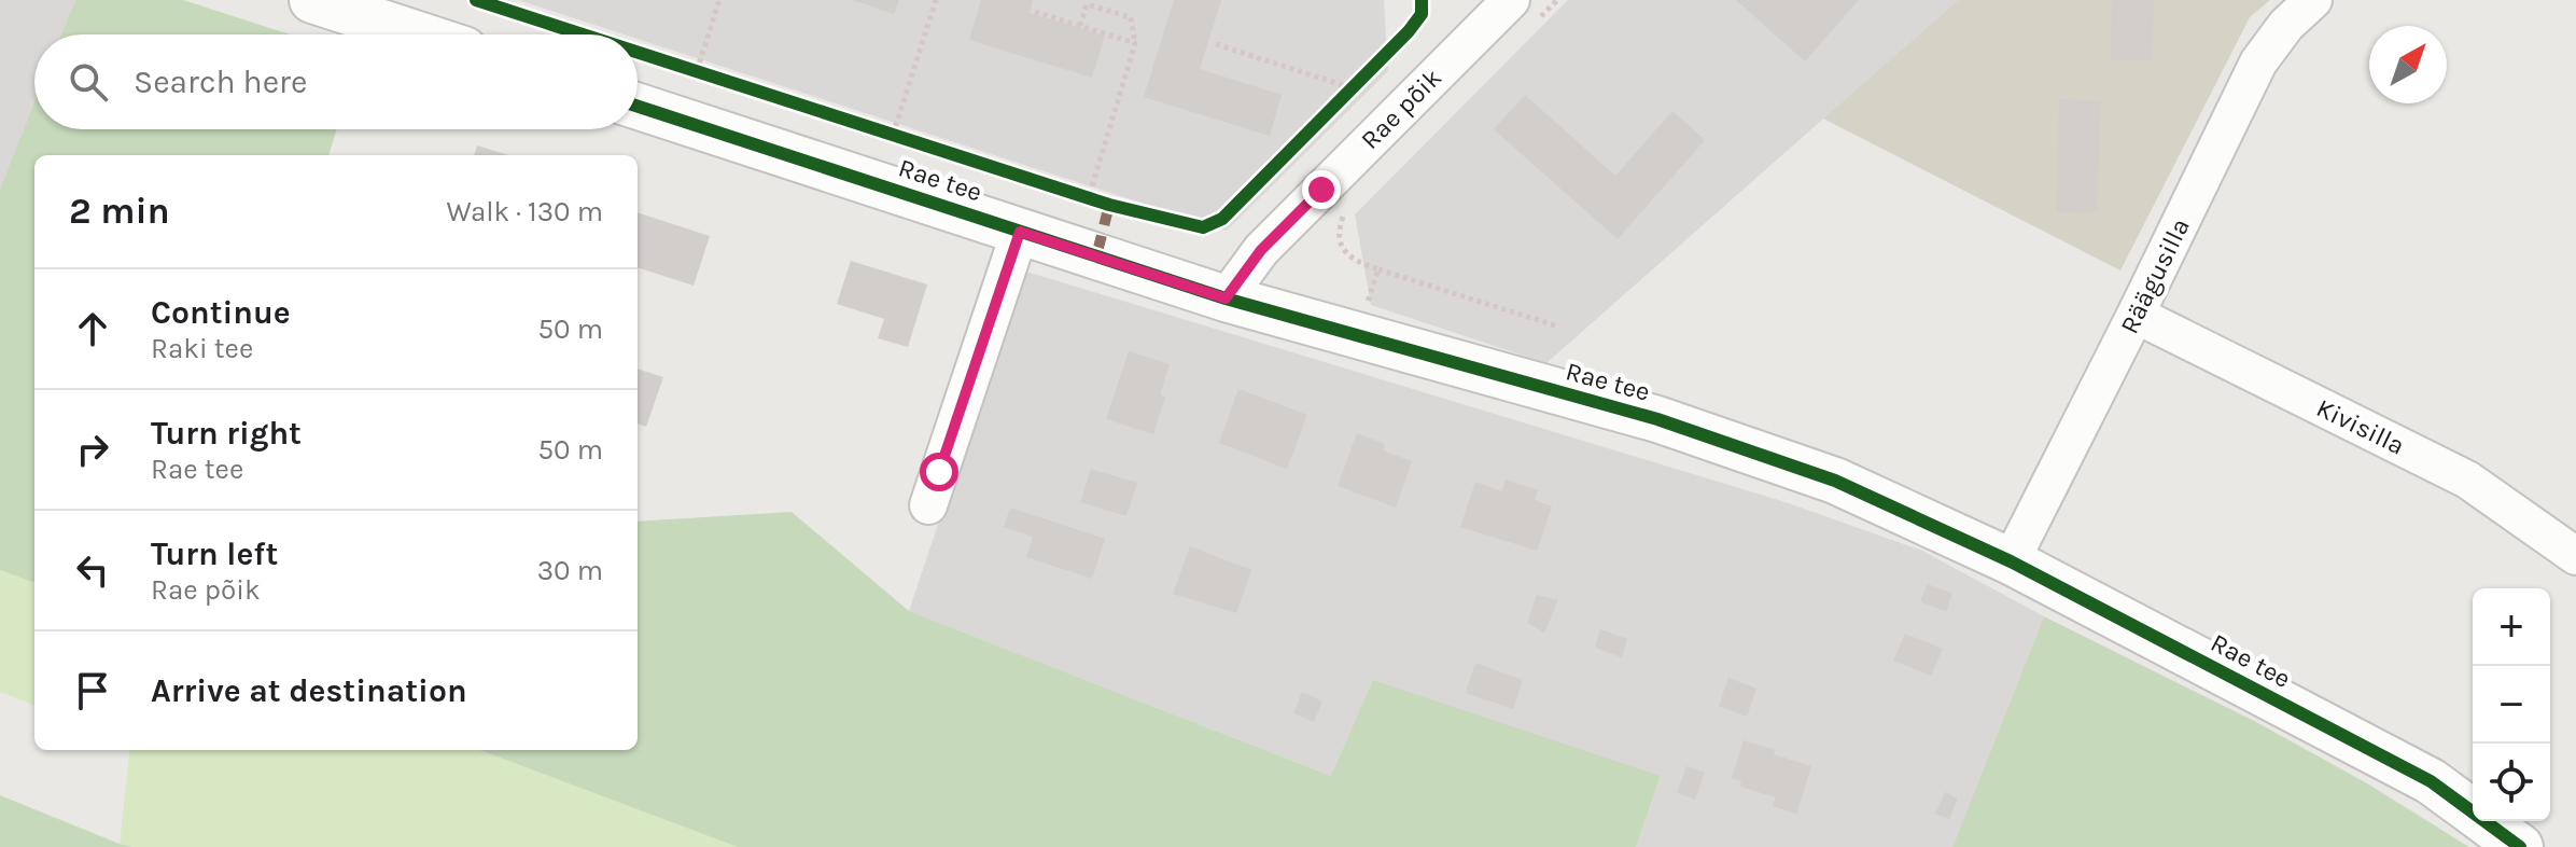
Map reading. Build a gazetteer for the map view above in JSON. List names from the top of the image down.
{
  "streets": {
    "street": [
      "Rae põik",
      "Rae tee",
      "Räägusilla",
      "Kivisilla"
    ]
  },
  "crossings": [
    ["Rae põik", "Rae tee"],
    ["Rae tee", "Räägusilla"],
    ["Räägusilla", "Kivisilla"]
  ],
  "north": "top right",
  "page": {
    "search": "Search here",
    "heading": ["2 min", "Walk · 130 m"],
    "list": [
      ["Continue", "Raki tee", "50 m"],
      ["Turn right", "Rae tee", "50 m"],
      ["Turn left", "Rae põik", "30 m"],
      "Arrive at destination"
    ],
    "map_buttons": ["+", "−"]
  }
}
